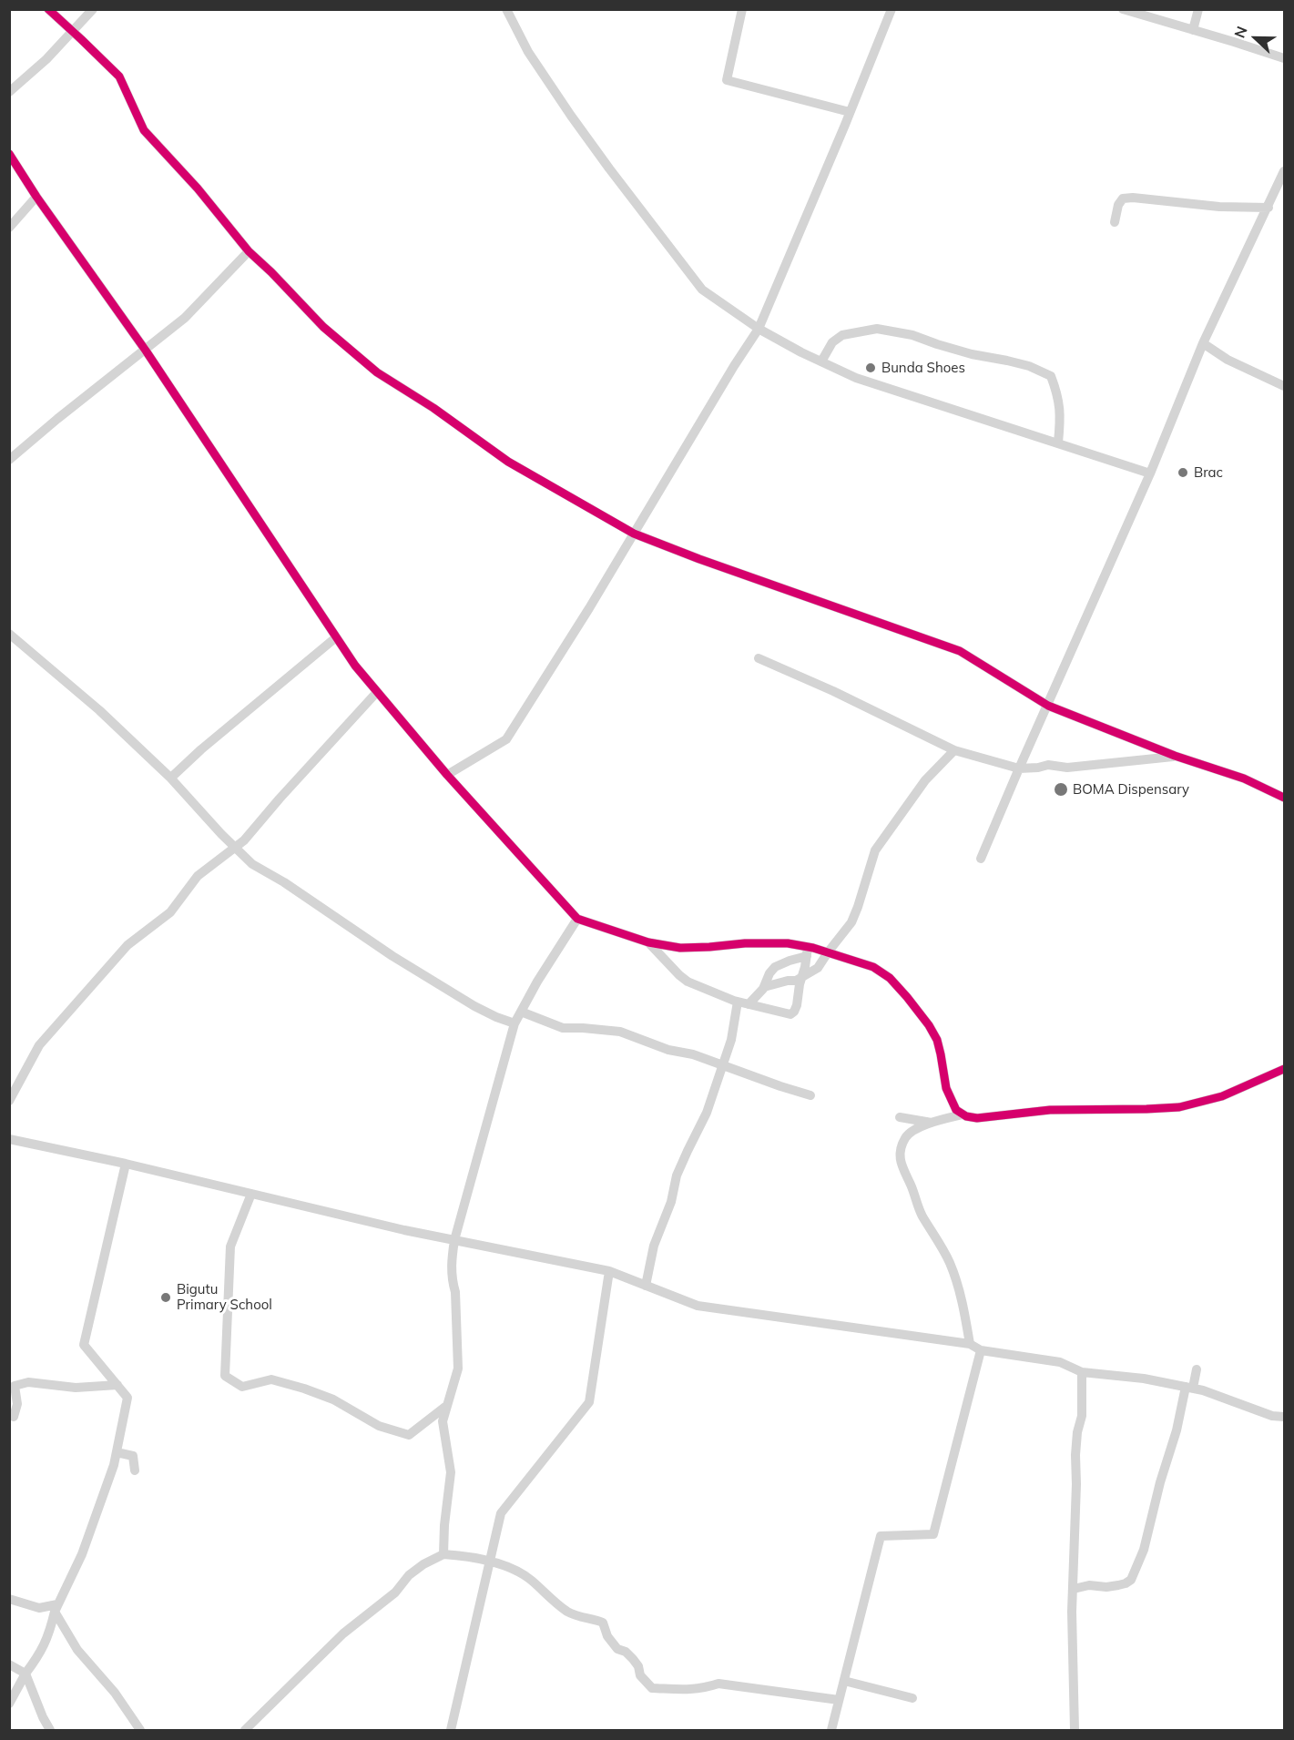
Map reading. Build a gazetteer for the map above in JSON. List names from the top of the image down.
{
  "places": [
    "Bunda Shoes",
    "Brac",
    "BOMA Dispensary",
    "Bigutu Primary School"
  ],
  "north": "left"
}
